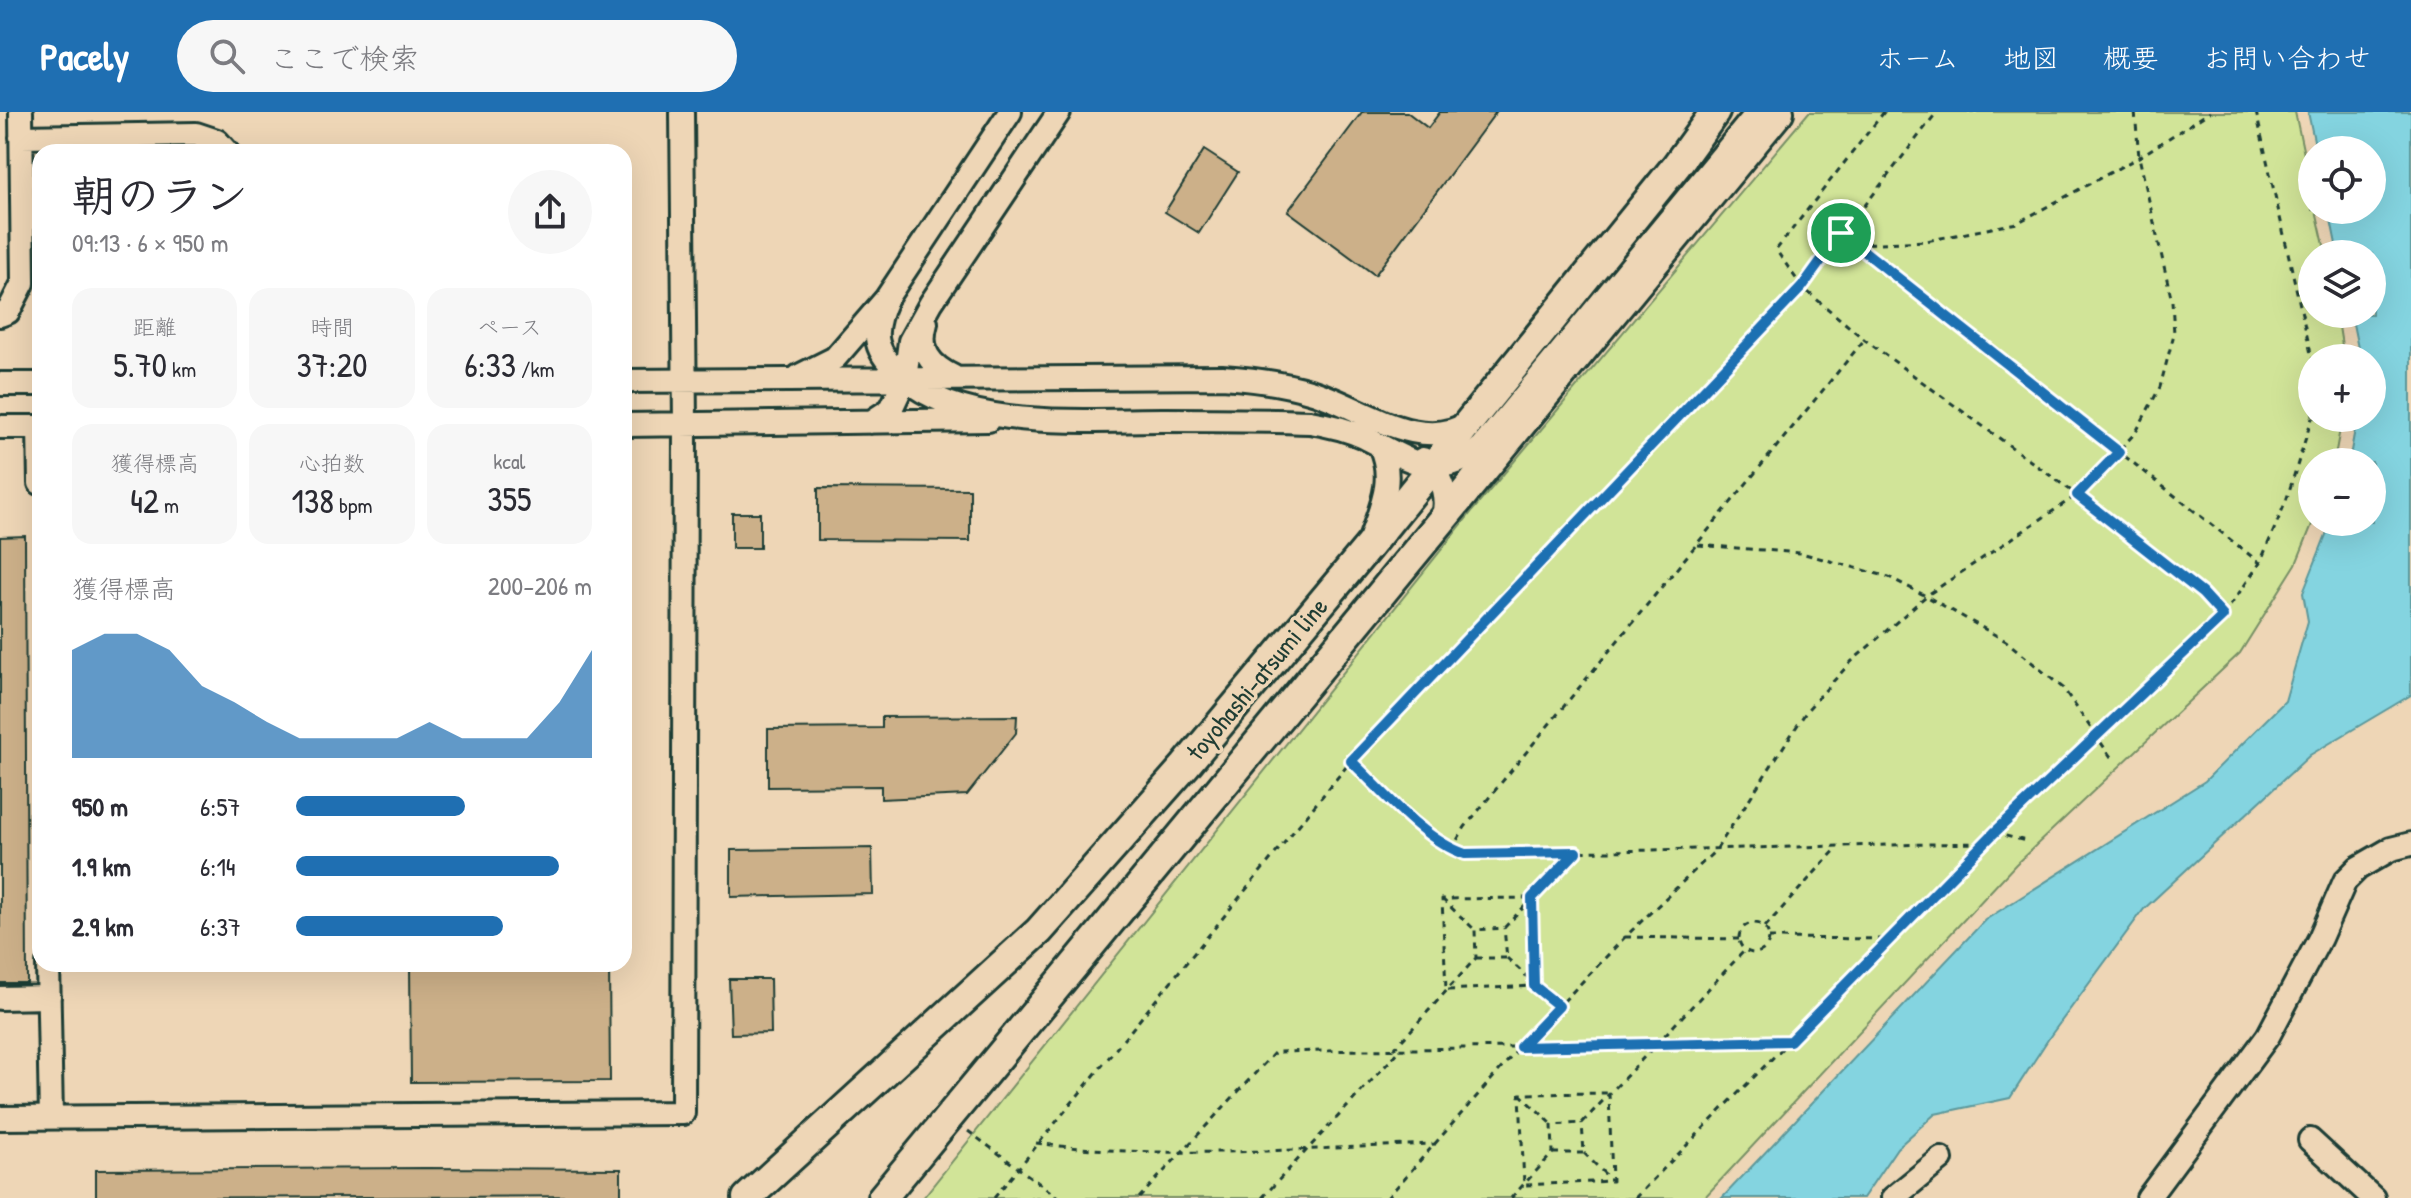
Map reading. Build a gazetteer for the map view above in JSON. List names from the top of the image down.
{
  "streets": {
    "main road": ["toyohashi-atsumi line"]
  },
  "page": {
    "header": "Pacely",
    "search": "ここで検索",
    "nav": [
      "ホーム",
      "地図",
      "概要",
      "お問い合わせ"
    ],
    "map_buttons": ["+", "−"],
    "heading": ["朝のラン", "09:13 · 6 × 950 m"],
    "stats": [
      ["距離", "5.70 km"],
      ["時間", "37:20"],
      ["ペース", "6:33 /km"],
      ["獲得標高", "42 m"],
      ["心拍数", "138 bpm"],
      ["kcal", "355"]
    ],
    "chart": ["獲得標高", "200–206 m"],
    "list": [
      {
        "name": "950 m",
        "note": "6:57"
      },
      {
        "name": "1.9 km",
        "note": "6:14"
      },
      {
        "name": "2.9 km",
        "note": "6:37"
      }
    ]
  }
}
